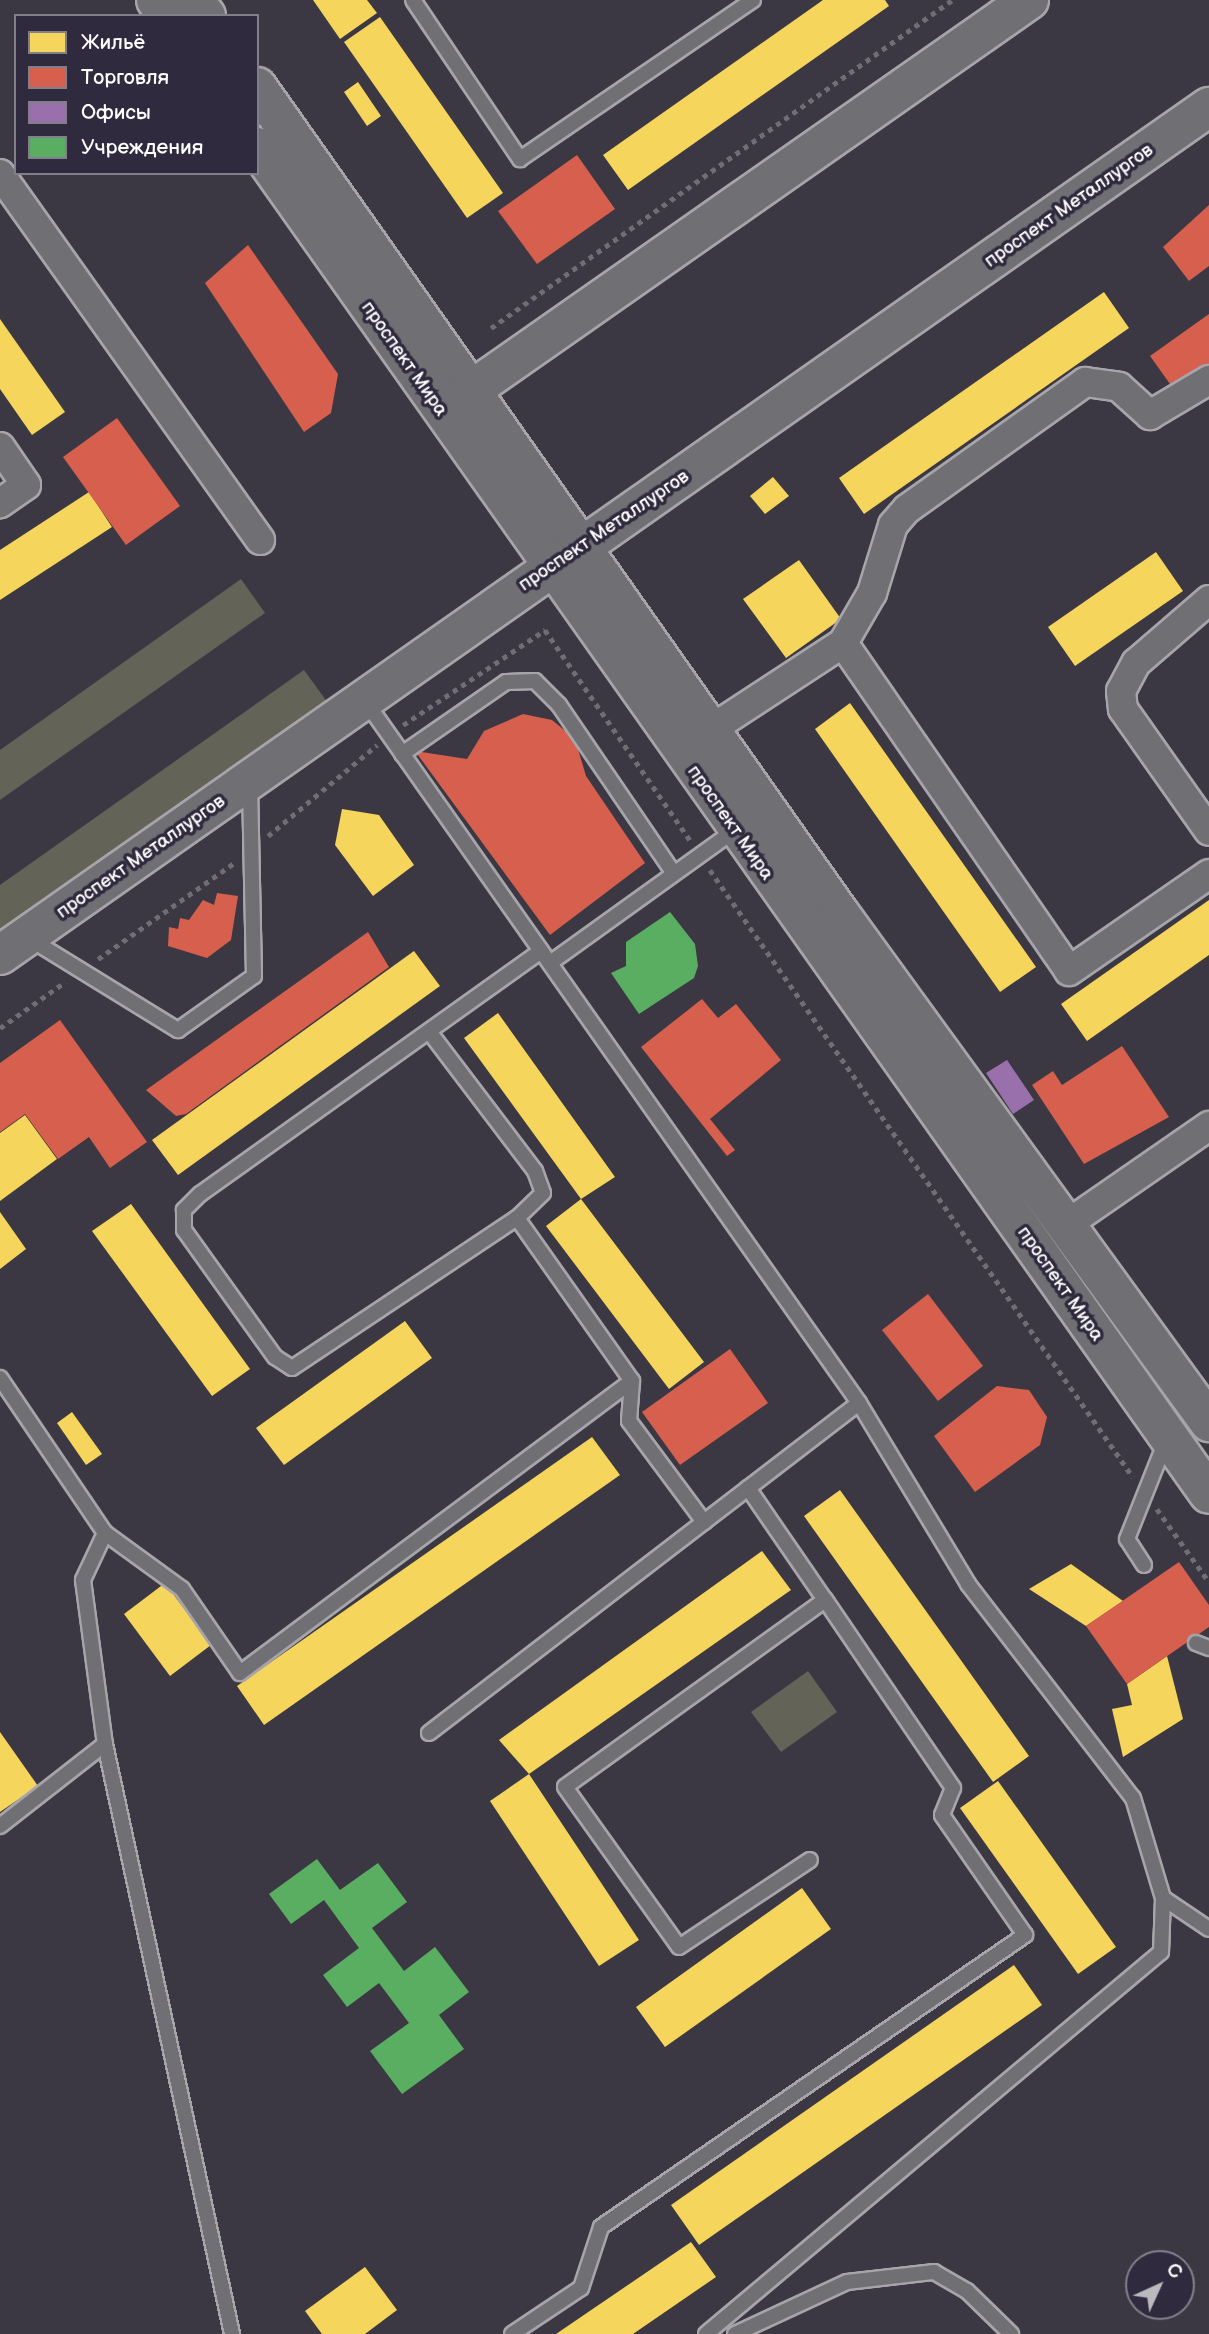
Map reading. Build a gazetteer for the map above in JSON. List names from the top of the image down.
{
  "streets": {
    "main road": ["проспект Металлургов", "проспект Мира"]
  },
  "crossings": [
    ["проспект Металлургов", "проспект Мира"]
  ],
  "legend": [
    "Жильё",
    "Торговля",
    "Офисы",
    "Учреждения"
  ],
  "north": "top right"
}
